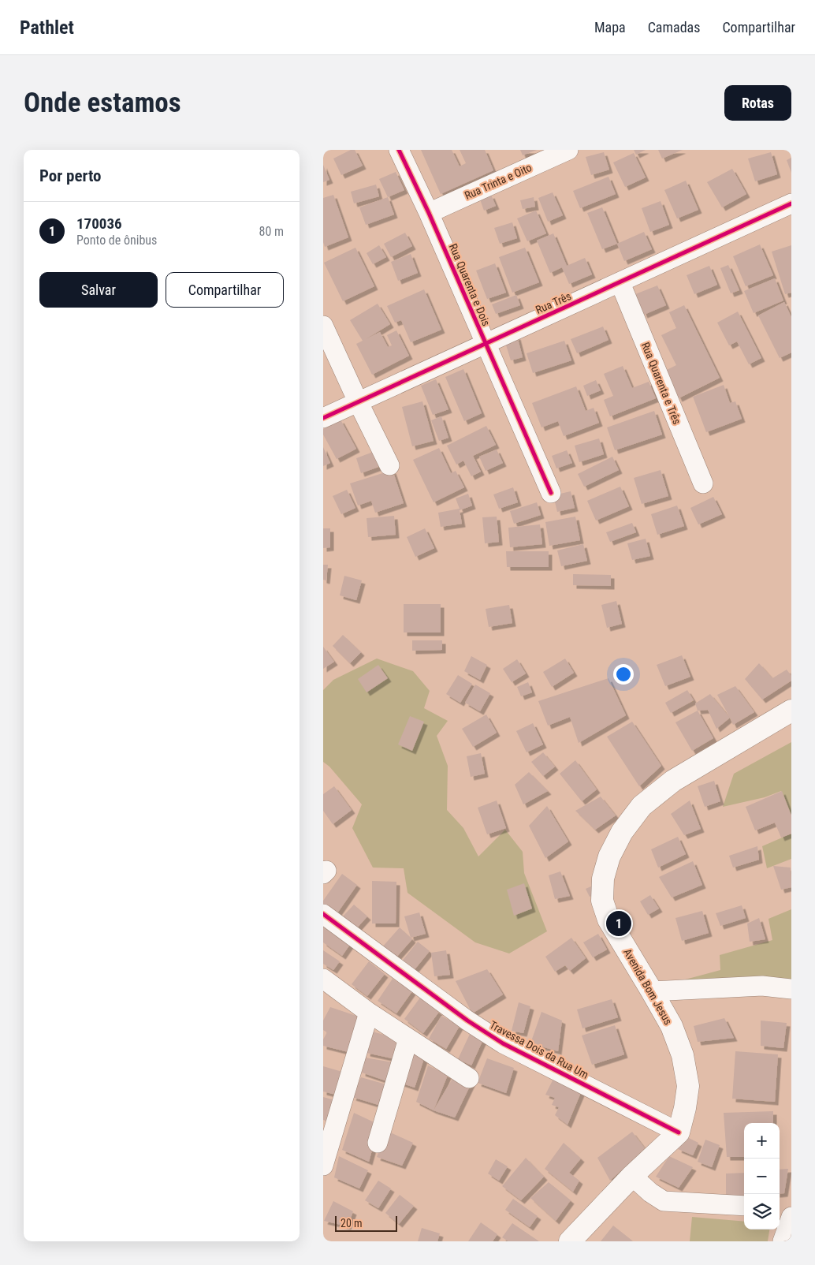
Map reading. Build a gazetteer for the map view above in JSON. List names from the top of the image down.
{
  "streets": {
    "main road": ["Avenida Bom Jesus"],
    "street": [
      "Rua Trinta e Oito",
      "Rua Quarenta e Dois",
      "Rua Três",
      "Rua Quarenta e Três",
      "Travessa Dois da Rua Um"
    ]
  },
  "crossings": [
    ["Rua Trinta e Oito", "Rua Quarenta e Dois"],
    ["Rua Quarenta e Dois", "Rua Três"],
    ["Rua Três", "Rua Quarenta e Três"],
    ["Avenida Bom Jesus", "Travessa Dois da Rua Um"]
  ],
  "scale_bar": "20 m",
  "page": {
    "header": "Pathlet",
    "nav": ["Mapa", "Camadas", "Compartilhar"],
    "buttons": [
      "Rotas",
      ["Salvar", "Compartilhar"]
    ],
    "title": "Onde estamos",
    "heading": "Por perto",
    "list": [
      {
        "mark": "1",
        "name": "170036",
        "note": "Ponto de ônibus",
        "value": "80 m"
      }
    ],
    "pins": "1",
    "map_buttons": ["+", "−"],
    "scale": "20 m"
  }
}
